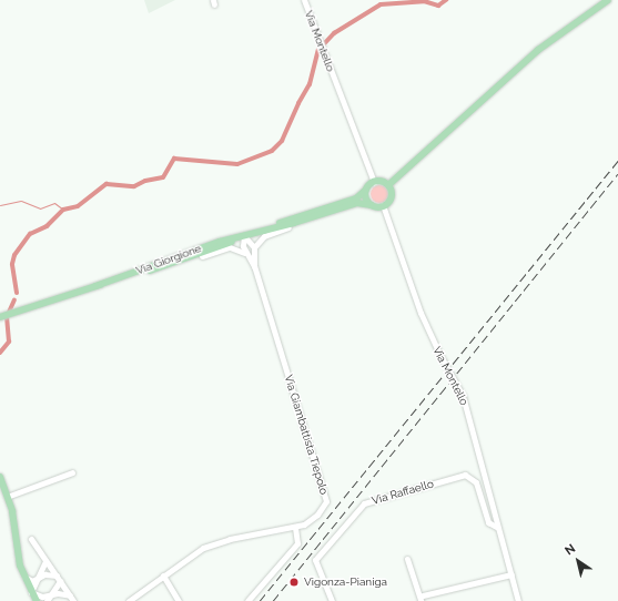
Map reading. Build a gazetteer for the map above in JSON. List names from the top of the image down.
{
  "streets": {
    "main road": ["Via Giorgione"],
    "street": ["Via Montello", "Via Giambattista Tiepolo", "Via Raffaello"]
  },
  "crossings": [
    ["Via Montello", "Via Giorgione"],
    ["Via Montello", "Via Raffaello"],
    ["Via Giorgione", "Via Giambattista Tiepolo"]
  ],
  "places": ["Vigonza-Pianiga"],
  "north": "top left"
}
